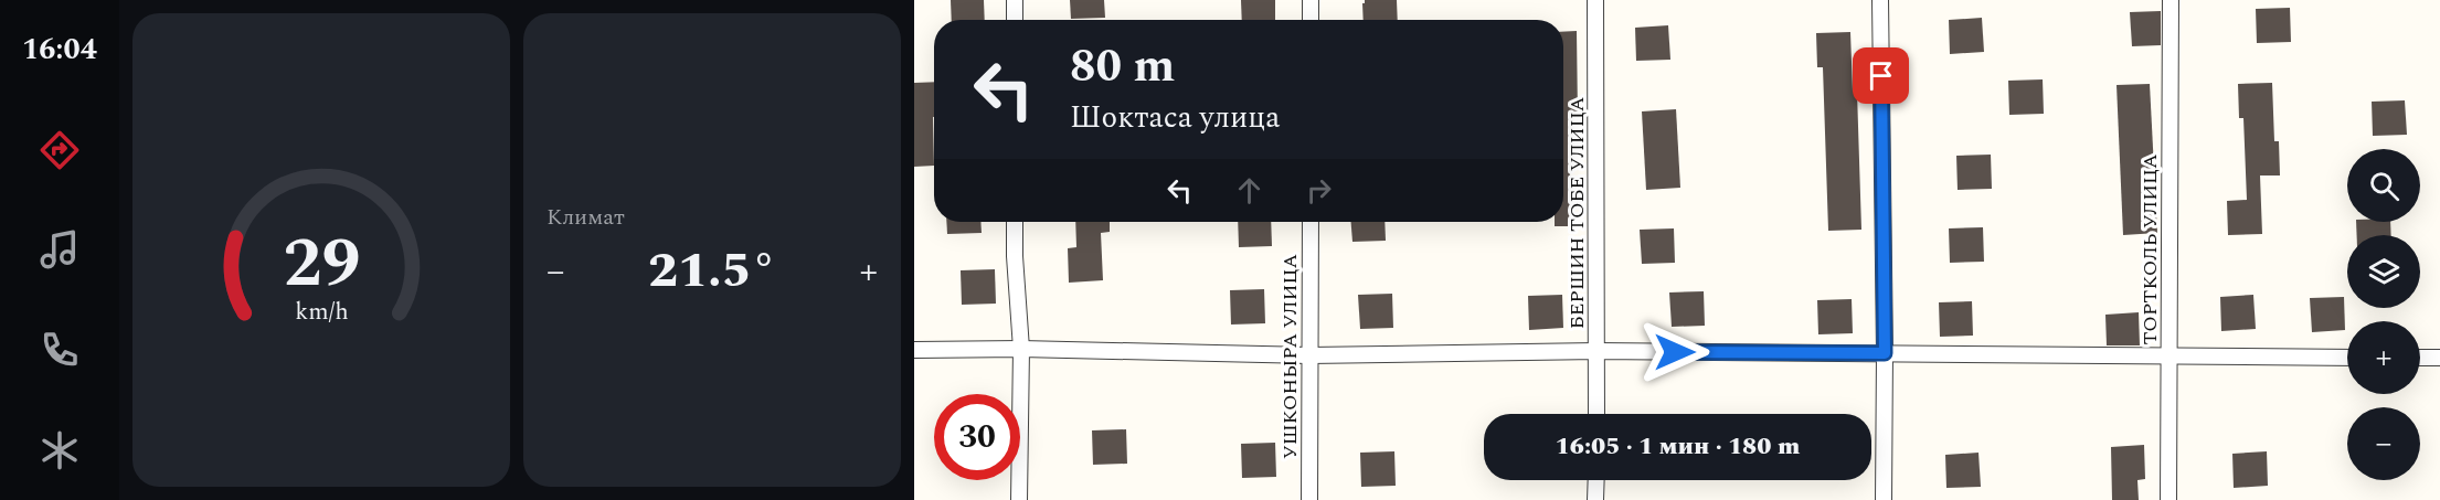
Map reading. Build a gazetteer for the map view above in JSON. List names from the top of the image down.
{
  "streets": {
    "street": ["БЕРШИН ТОБЕ УЛИЦА", "ТОРТКОЛЬ УЛИЦА", "УШКОНЫРА УЛИЦА"]
  },
  "page": {
    "tabs": "16:04",
    "tile": "Климат",
    "turn": ["80 m", "Шоктаса улица"],
    "map_buttons": ["+", "−"],
    "heat": ["−", "21.5°", "+"],
    "limit": "30",
    "trip": "16:05 · 1 мин · 180 m",
    "gauge": ["29", "km/h"]
  }
}
